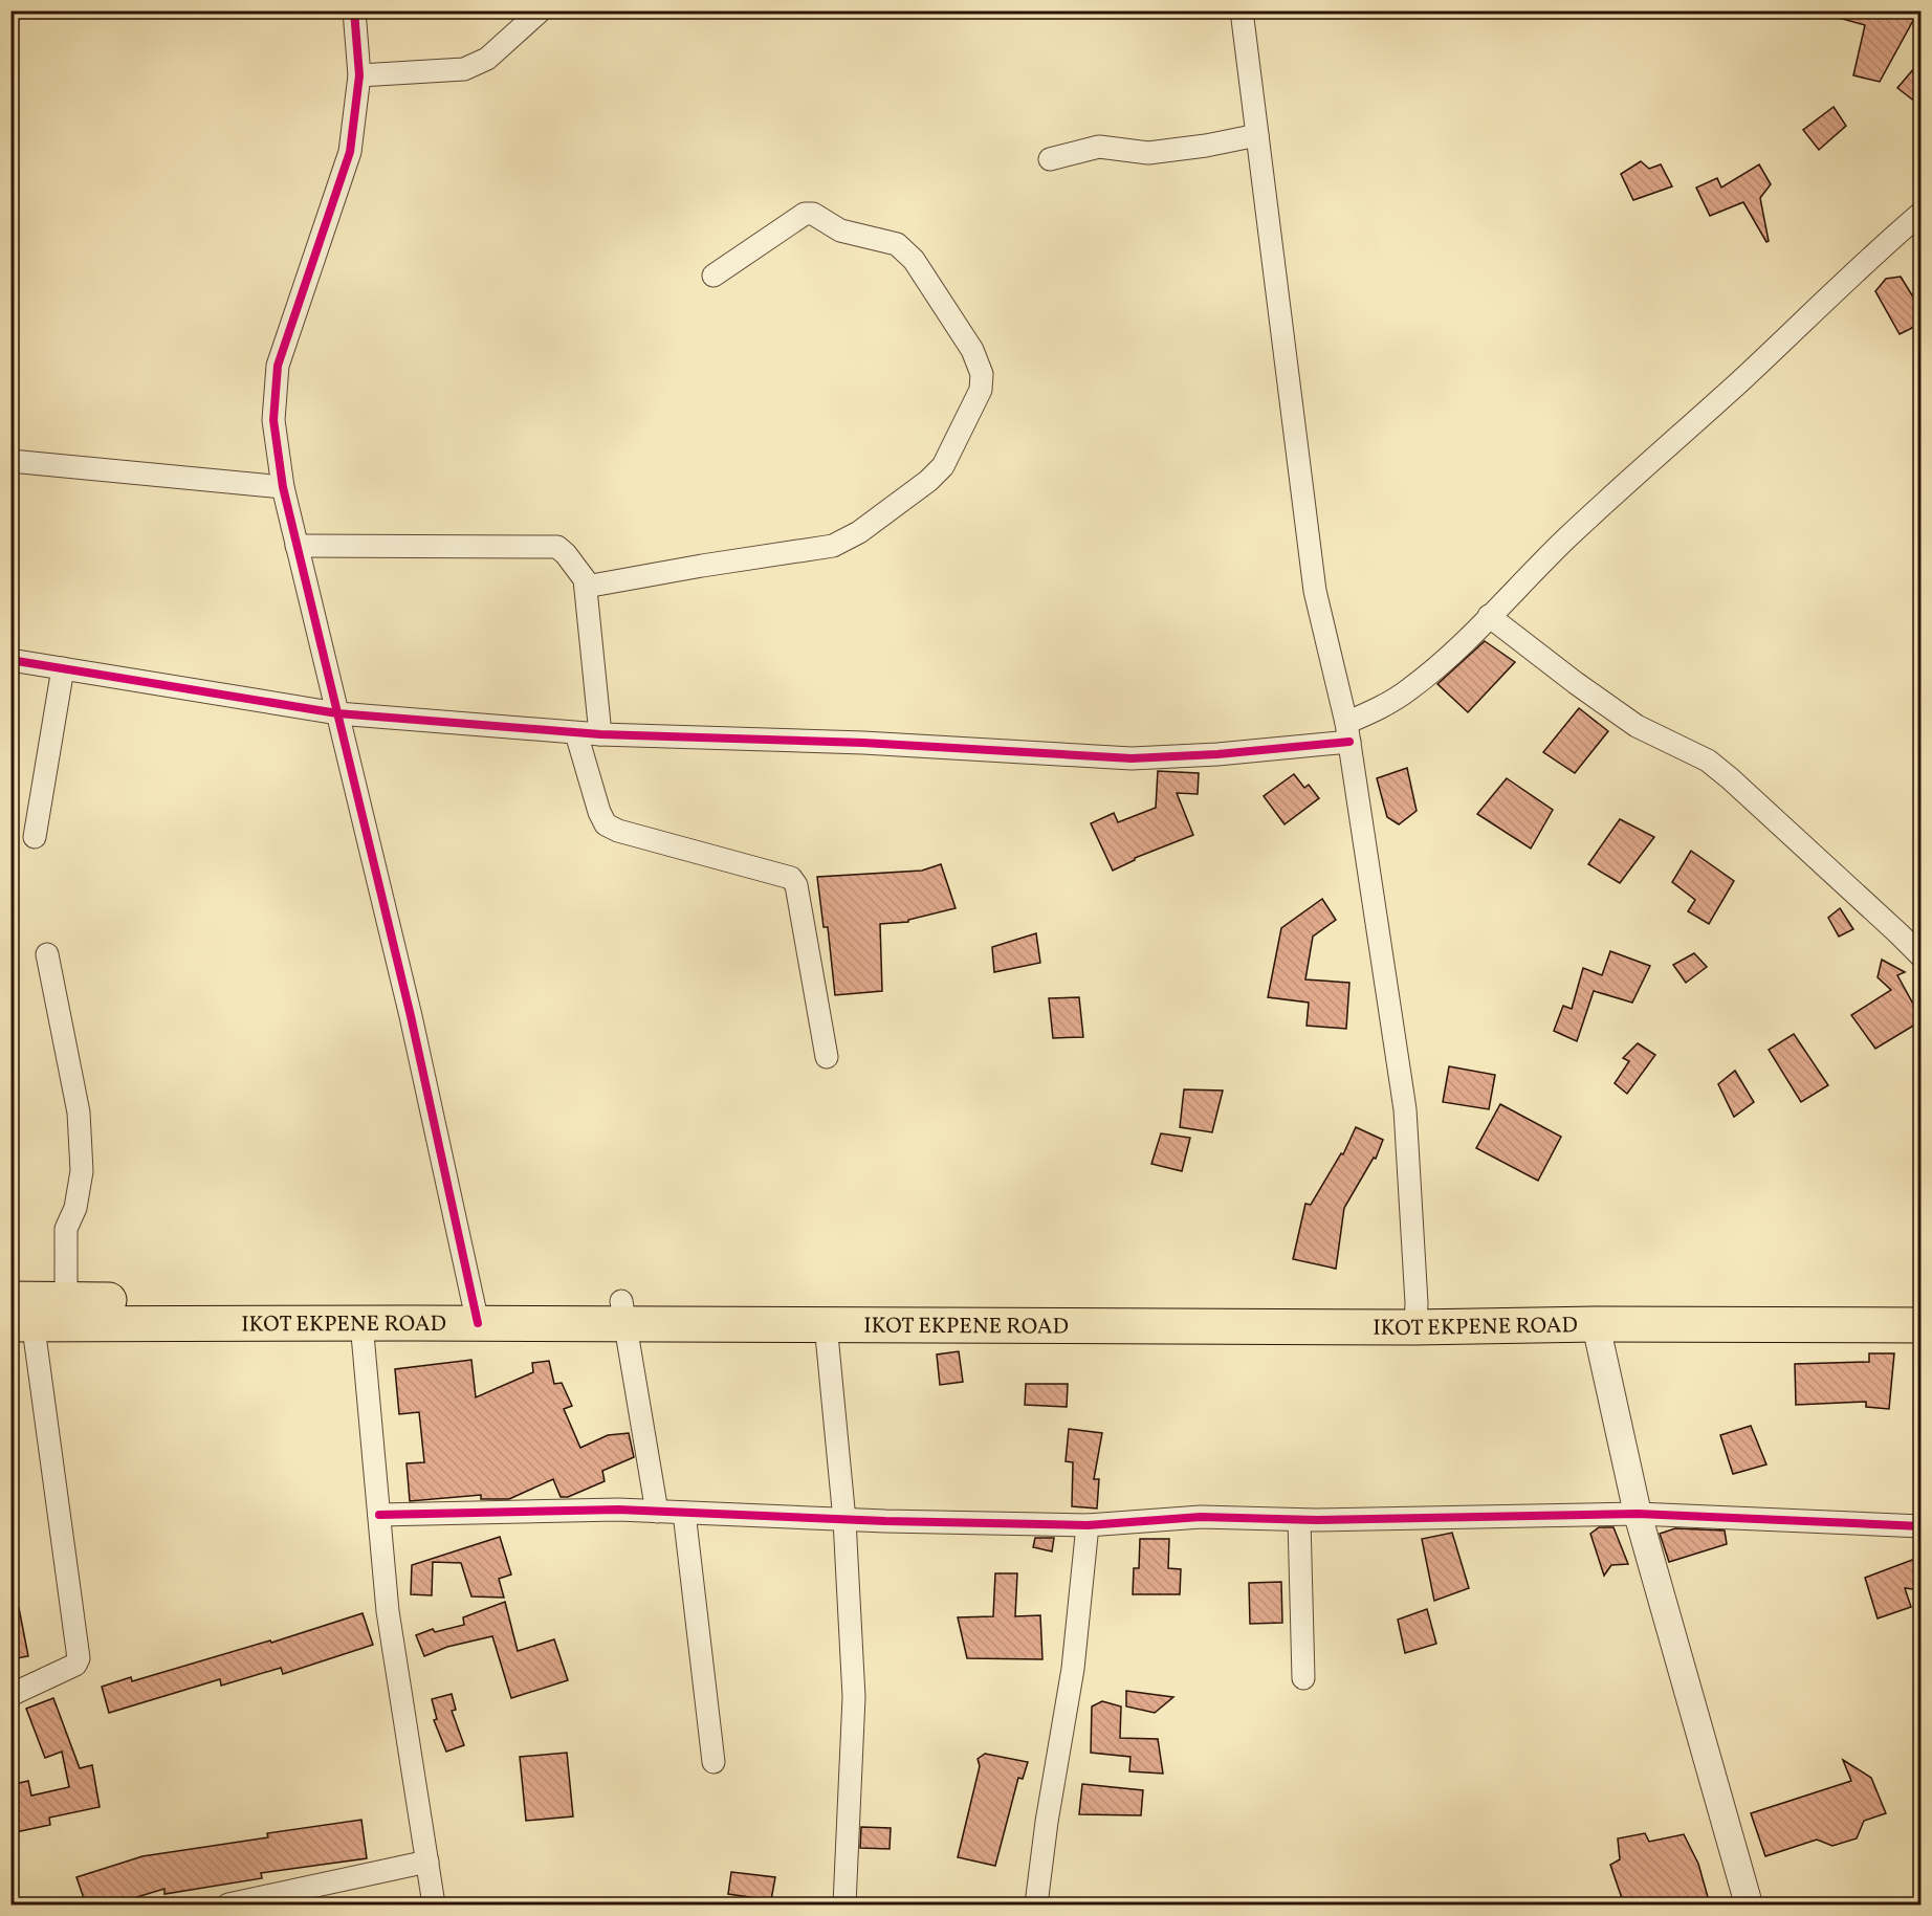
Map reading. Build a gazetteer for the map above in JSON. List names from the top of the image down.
{
  "streets": {
    "highway": ["IKOT EKPENE ROAD"]
  }
}
